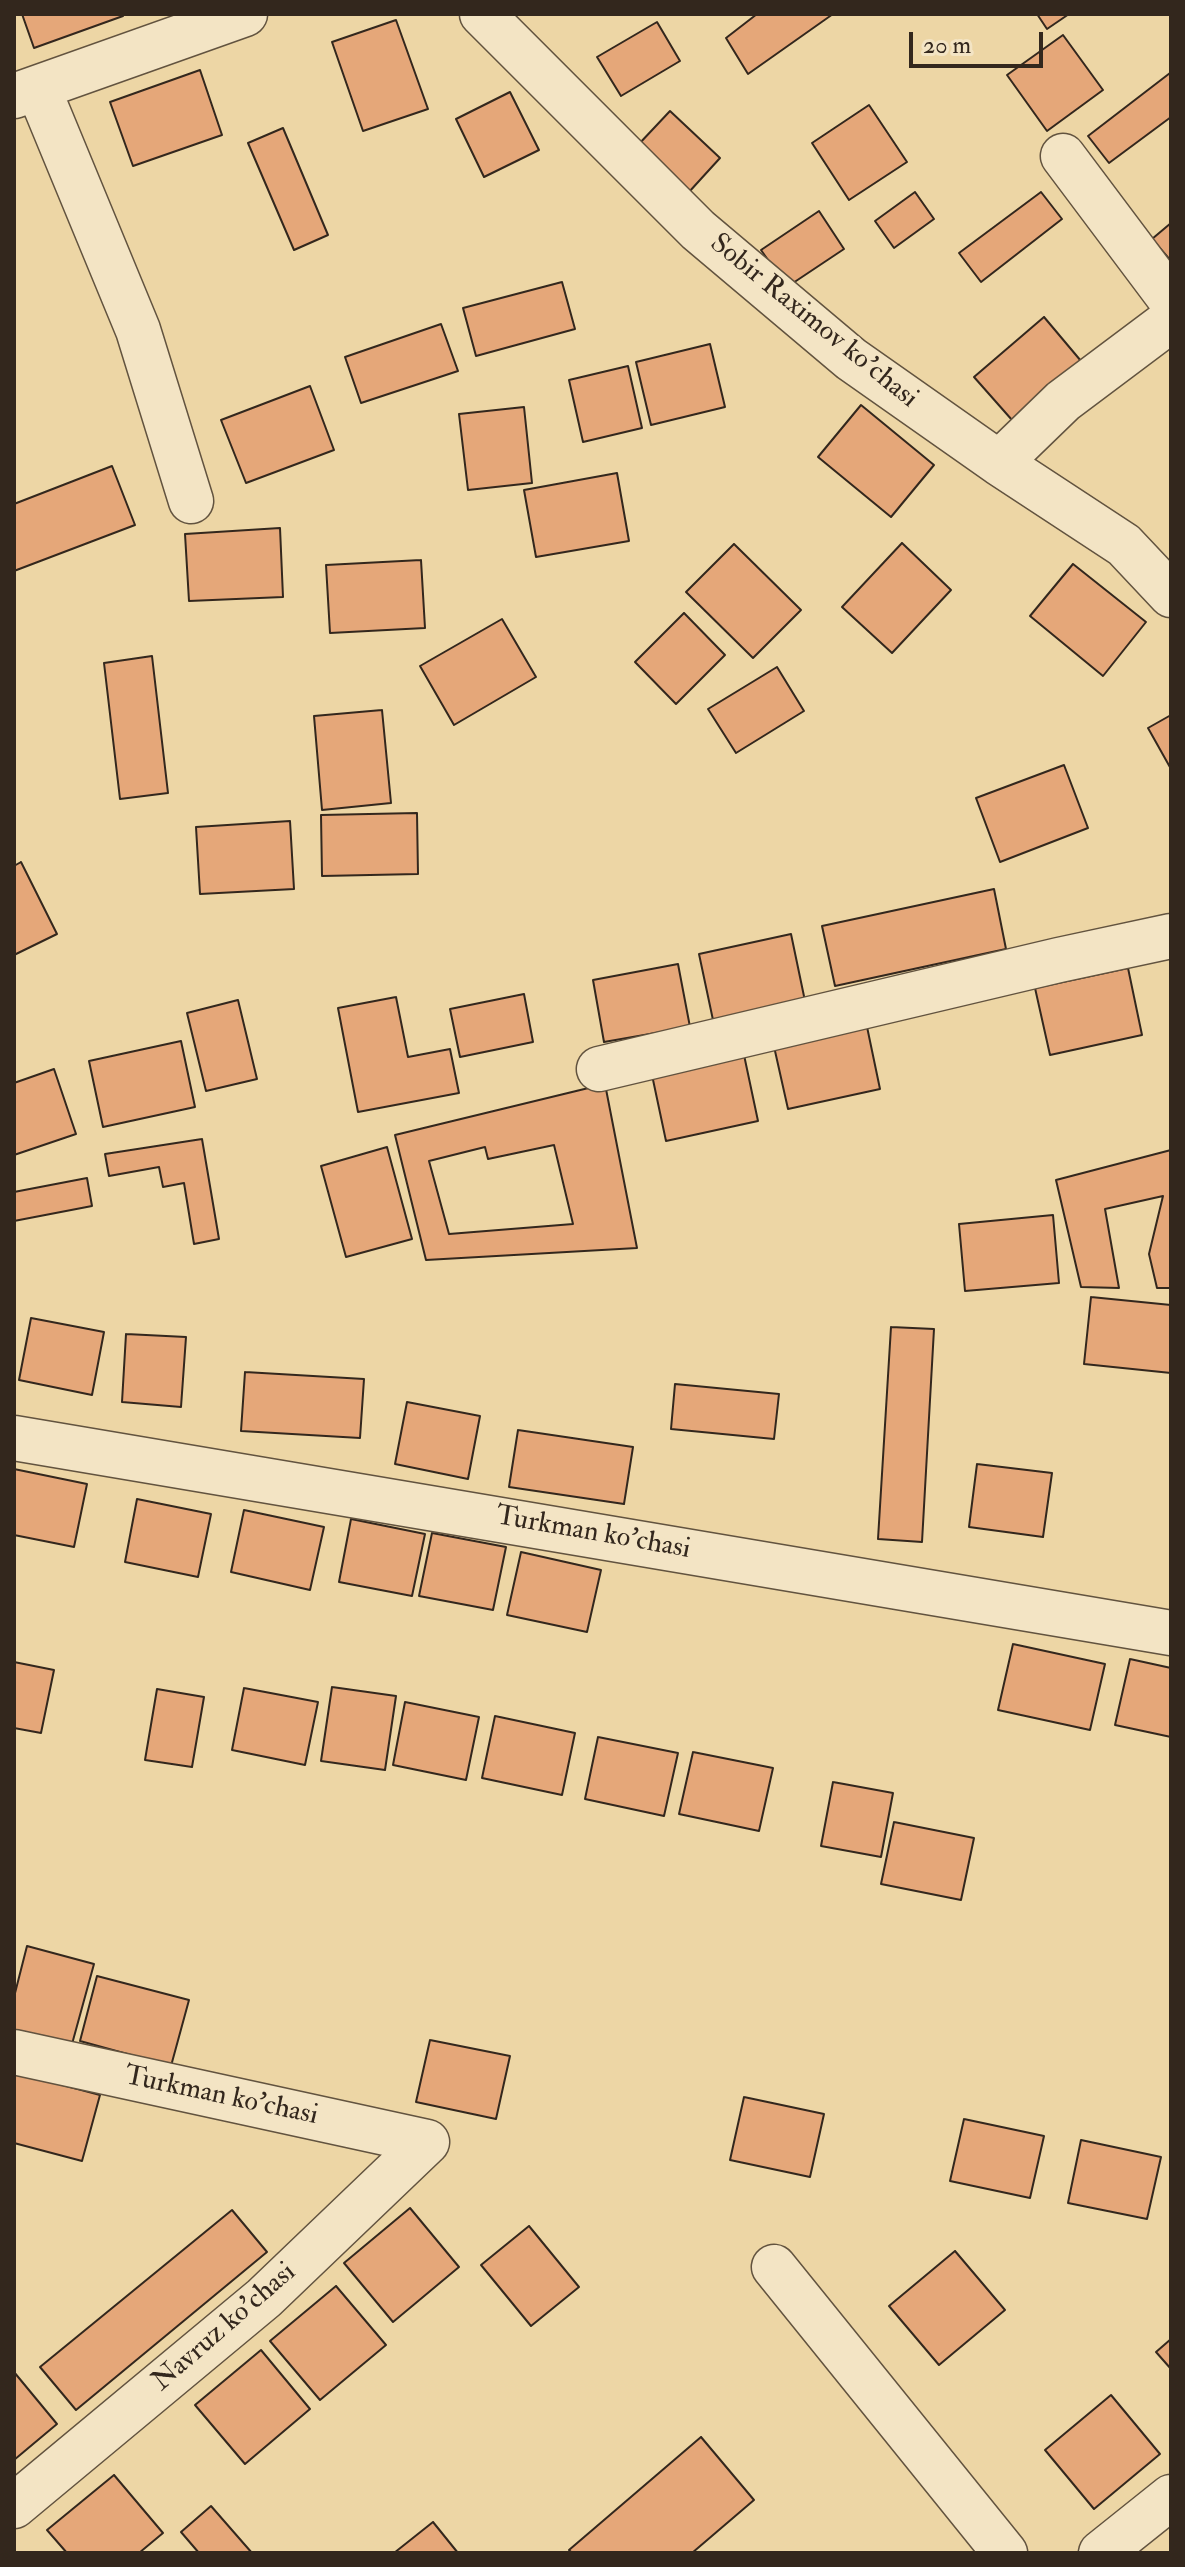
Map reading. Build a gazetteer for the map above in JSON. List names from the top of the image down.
{
  "streets": {
    "street": ["Sobir Raximov ko'chasi", "Turkman ko'chasi", "Navruz ko'chasi"]
  },
  "crossings": [
    ["Turkman ko'chasi", "Navruz ko'chasi"]
  ],
  "scale_bar": "20 m"
}
